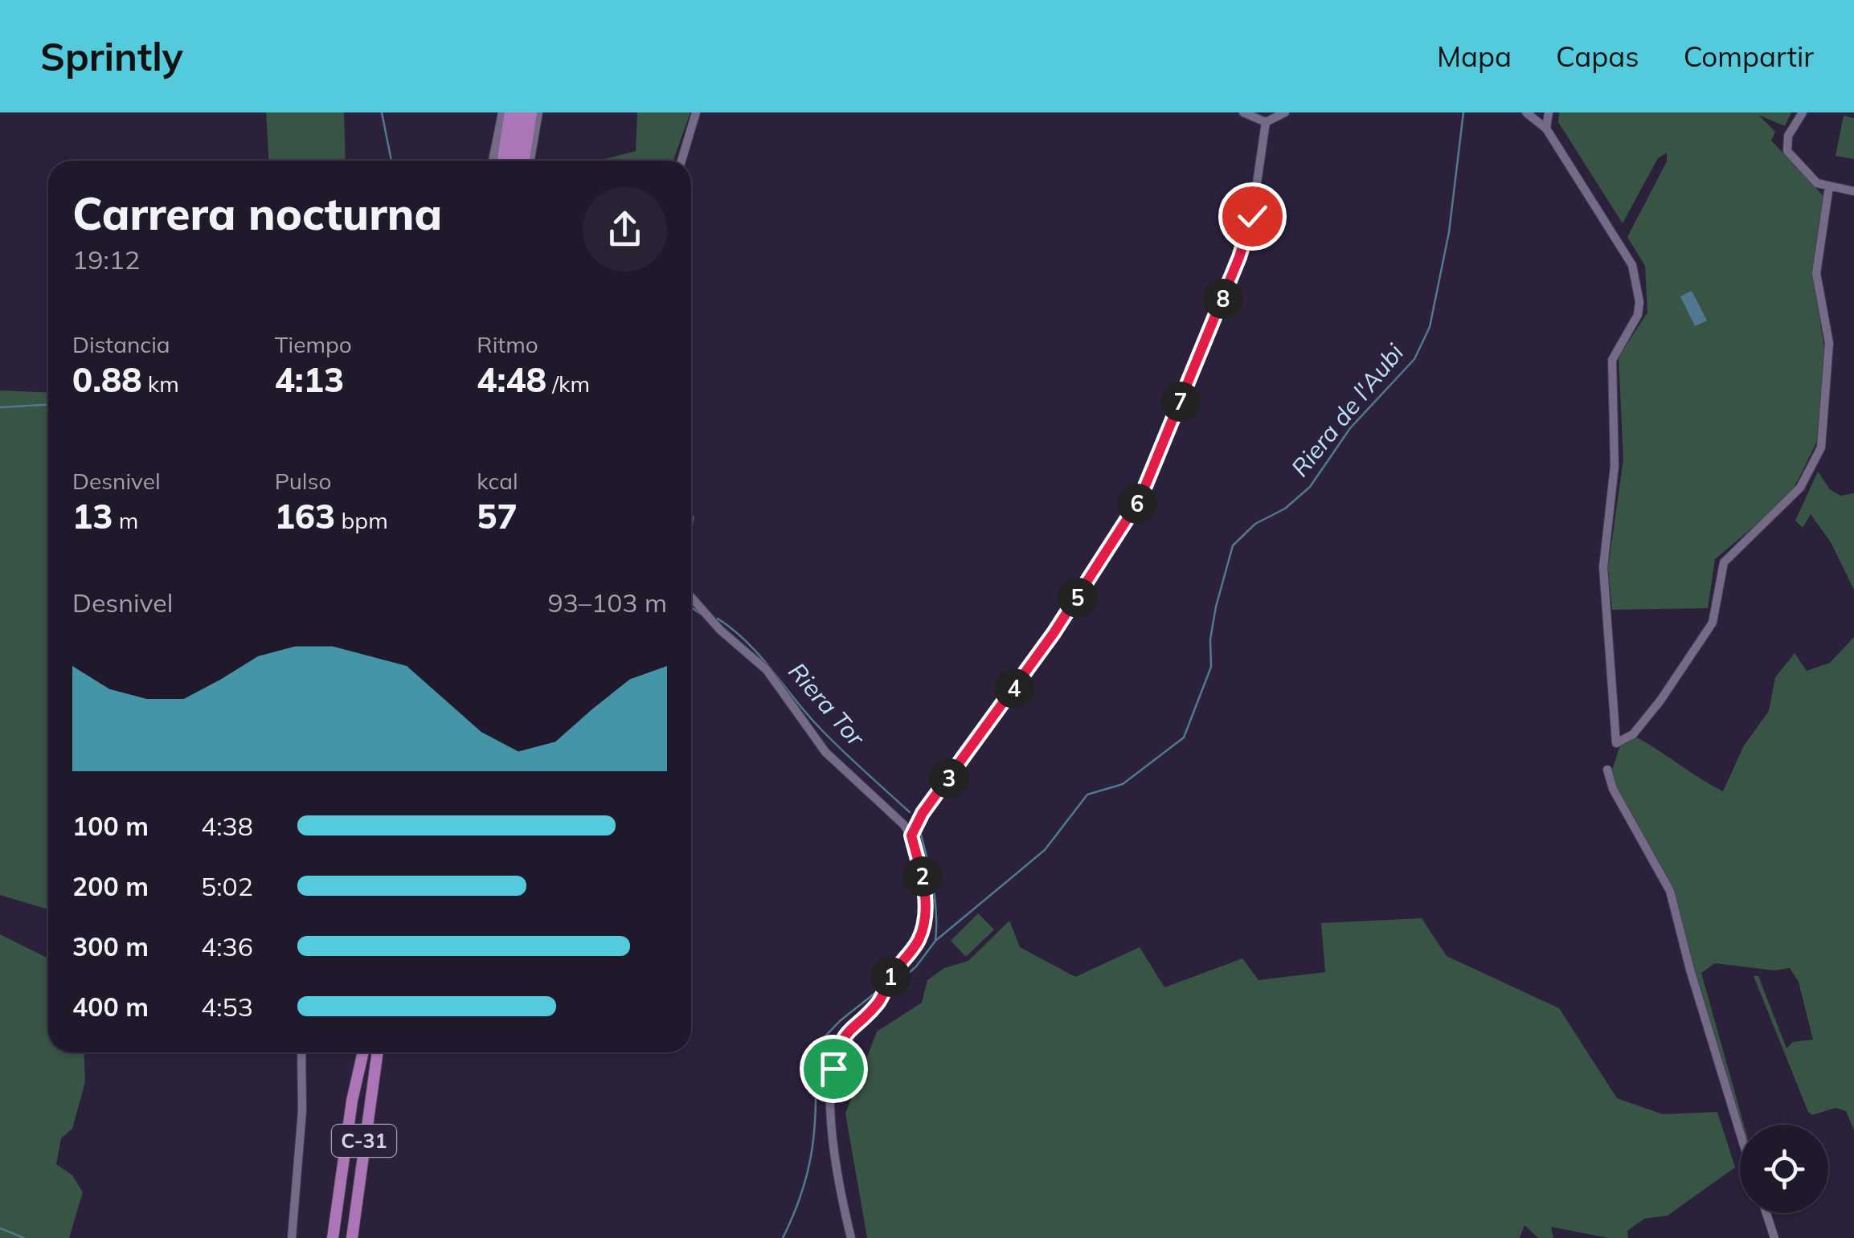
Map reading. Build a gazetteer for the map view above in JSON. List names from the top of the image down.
{
  "streets": {
    "highway": ["C-31"]
  },
  "water": ["Riera de l'Aubi", "Riera Tor"],
  "page": {
    "header": "Sprintly",
    "nav": ["Mapa", "Capas", "Compartir"],
    "heading": ["Carrera nocturna", "19:12"],
    "pins": [
      "8",
      "7",
      "6",
      "5",
      "4",
      "3",
      "2",
      "1"
    ],
    "stats": [
      ["Distancia", "0.88 km"],
      ["Tiempo", "4:13"],
      ["Ritmo", "4:48 /km"],
      ["Desnivel", "13 m"],
      ["Pulso", "163 bpm"],
      ["kcal", "57"]
    ],
    "chart": ["Desnivel", "93–103 m"],
    "list": [
      {
        "name": "100 m",
        "note": "4:38"
      },
      {
        "name": "200 m",
        "note": "5:02"
      },
      {
        "name": "300 m",
        "note": "4:36"
      },
      {
        "name": "400 m",
        "note": "4:53"
      }
    ]
  }
}
